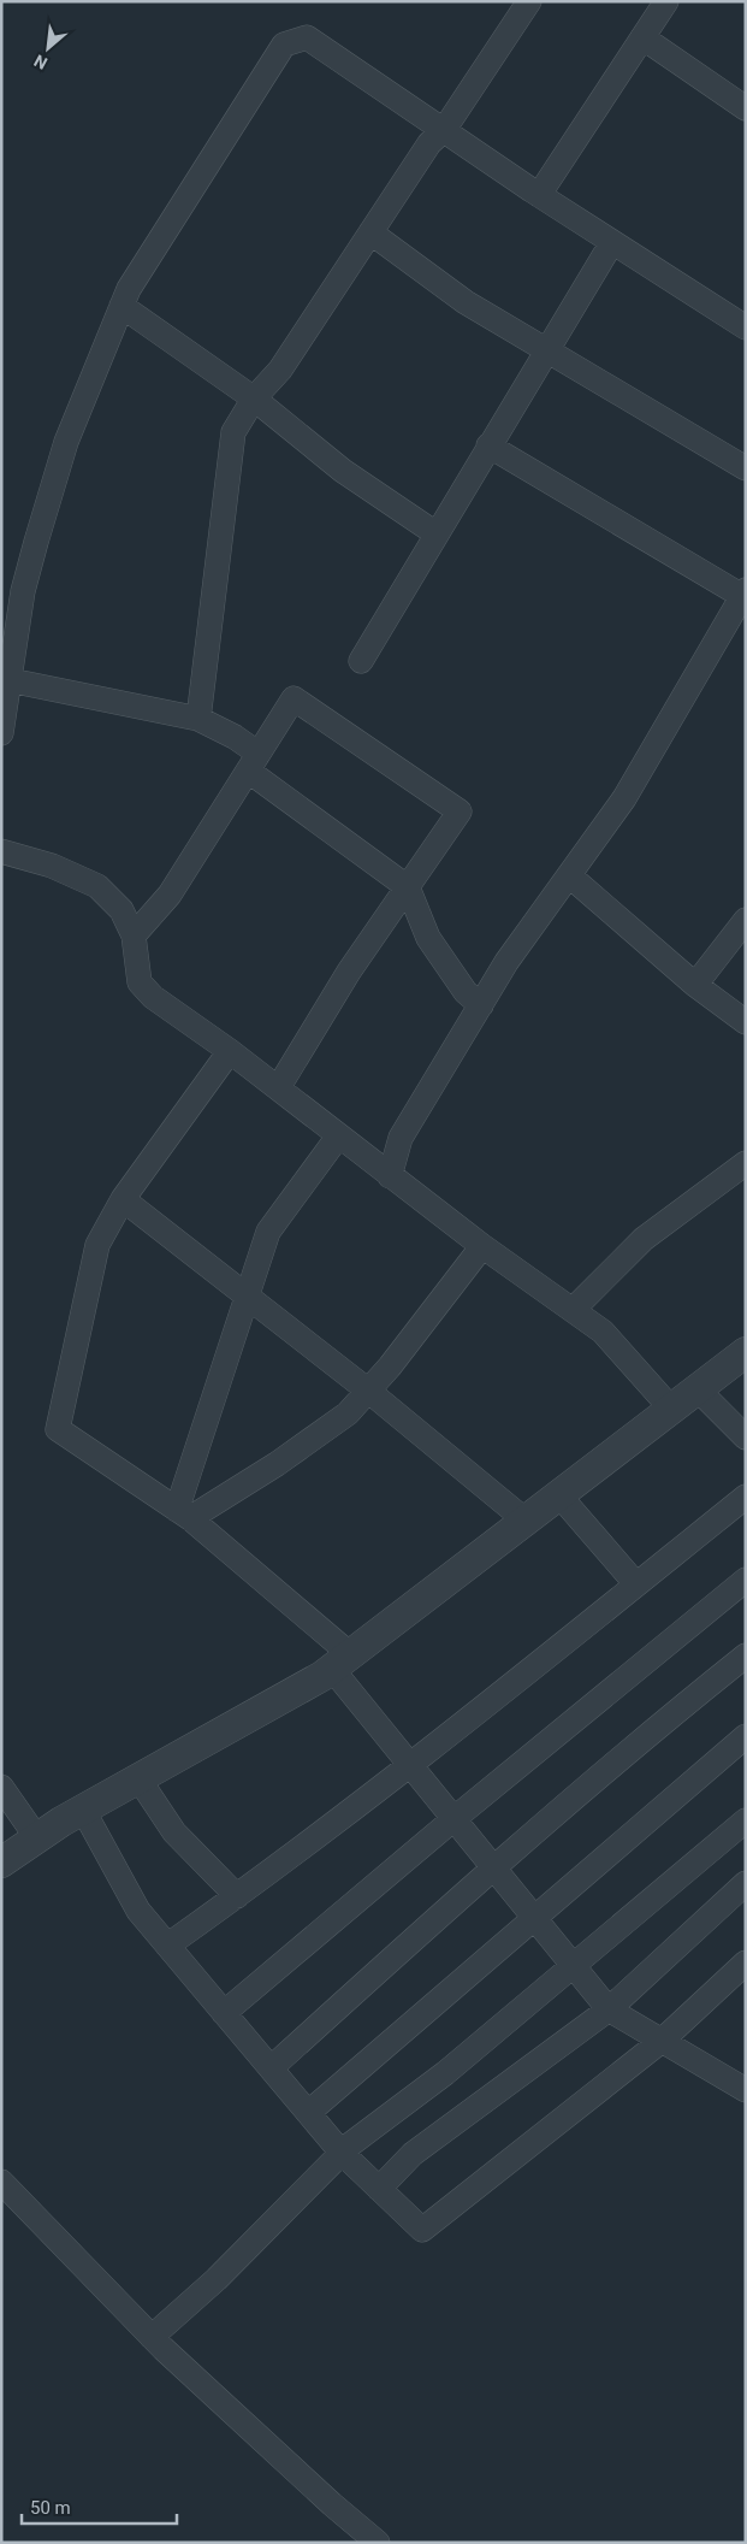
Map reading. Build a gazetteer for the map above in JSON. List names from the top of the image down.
{
  "scale_bar": "50 m",
  "north": "bottom left"
}
